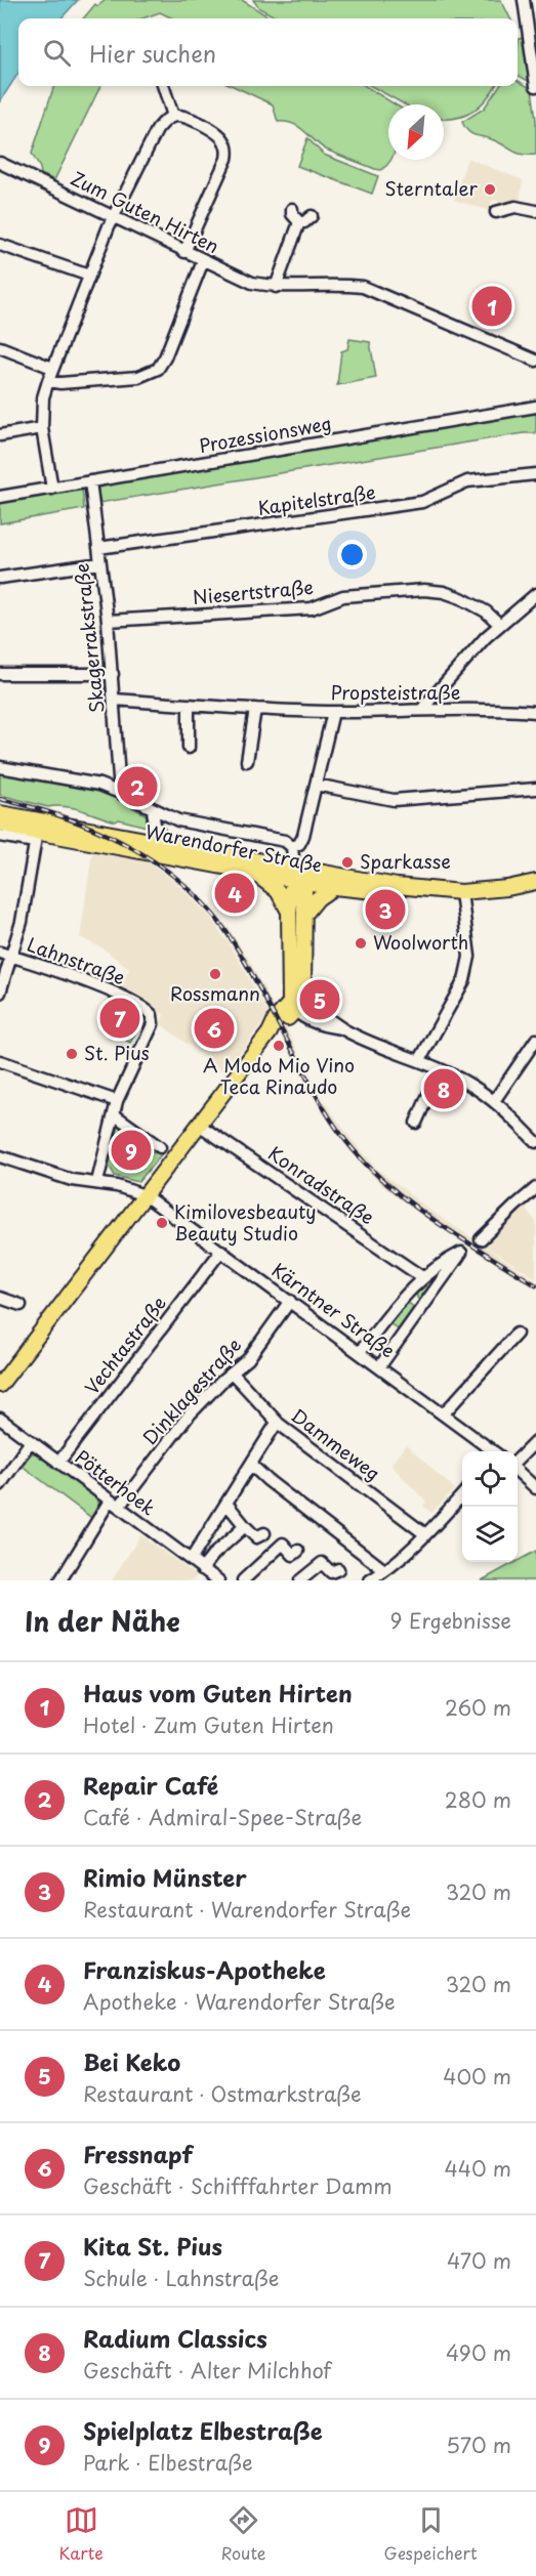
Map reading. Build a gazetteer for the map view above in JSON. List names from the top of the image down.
{
  "streets": {
    "main road": ["Warendorfer Straße"],
    "street": [
      "Zum Guten Hirten",
      "Prozessionsweg",
      "Kapitelstraße",
      "Niesertstraße",
      "Skagerrakstraße",
      "Propsteistraße",
      "Lahnstraße",
      "Konradstraße",
      "Kärntner Straße",
      "Vechtastraße",
      "Dinklagestraße",
      "Dammeweg",
      "Pötterhoek"
    ]
  },
  "crossings": [
    ["Prozessionsweg", "Skagerrakstraße"],
    ["Kapitelstraße", "Skagerrakstraße"],
    ["Niesertstraße", "Skagerrakstraße"],
    ["Skagerrakstraße", "Propsteistraße"],
    ["Skagerrakstraße", "Warendorfer Straße"],
    ["Kärntner Straße", "Vechtastraße"],
    ["Kärntner Straße", "Dinklagestraße"],
    ["Vechtastraße", "Pötterhoek"],
    ["Dinklagestraße", "Dammeweg"],
    ["Dinklagestraße", "Pötterhoek"]
  ],
  "places": [
    "Sterntaler",
    "Sparkasse",
    "Woolworth",
    "Rossmann",
    "A Modo Mio Vino Teca Rinaudo",
    "St. Pius",
    "Kimilovesbeauty Beauty Studio"
  ],
  "north": "bottom left",
  "page": {
    "search": "Hier suchen",
    "pins": [
      "1",
      "2",
      "4",
      "3",
      "5",
      "7",
      "6",
      "8",
      "9"
    ],
    "heading": ["In der Nähe", "9 Ergebnisse"],
    "list": [
      {
        "mark": "1",
        "name": "Haus vom Guten Hirten",
        "note": "Hotel · Zum Guten Hirten",
        "value": "260 m"
      },
      {
        "mark": "2",
        "name": "Repair Café",
        "note": "Café · Admiral-Spee-Straße",
        "value": "280 m"
      },
      {
        "mark": "3",
        "name": "Rimio Münster",
        "note": "Restaurant · Warendorfer Straße",
        "value": "320 m"
      },
      {
        "mark": "4",
        "name": "Franziskus-Apotheke",
        "note": "Apotheke · Warendorfer Straße",
        "value": "320 m"
      },
      {
        "mark": "5",
        "name": "Bei Keko",
        "note": "Restaurant · Ostmarkstraße",
        "value": "400 m"
      },
      {
        "mark": "6",
        "name": "Fressnapf",
        "note": "Geschäft · Schifffahrter Damm",
        "value": "440 m"
      },
      {
        "mark": "7",
        "name": "Kita St. Pius",
        "note": "Schule · Lahnstraße",
        "value": "470 m"
      },
      {
        "mark": "8",
        "name": "Radium Classics",
        "note": "Geschäft · Alter Milchhof",
        "value": "490 m"
      },
      {
        "mark": "9",
        "name": "Spielplatz Elbestraße",
        "note": "Park · Elbestraße",
        "value": "570 m"
      }
    ],
    "nav": ["Karte", "Route", "Gespeichert"]
  }
}
